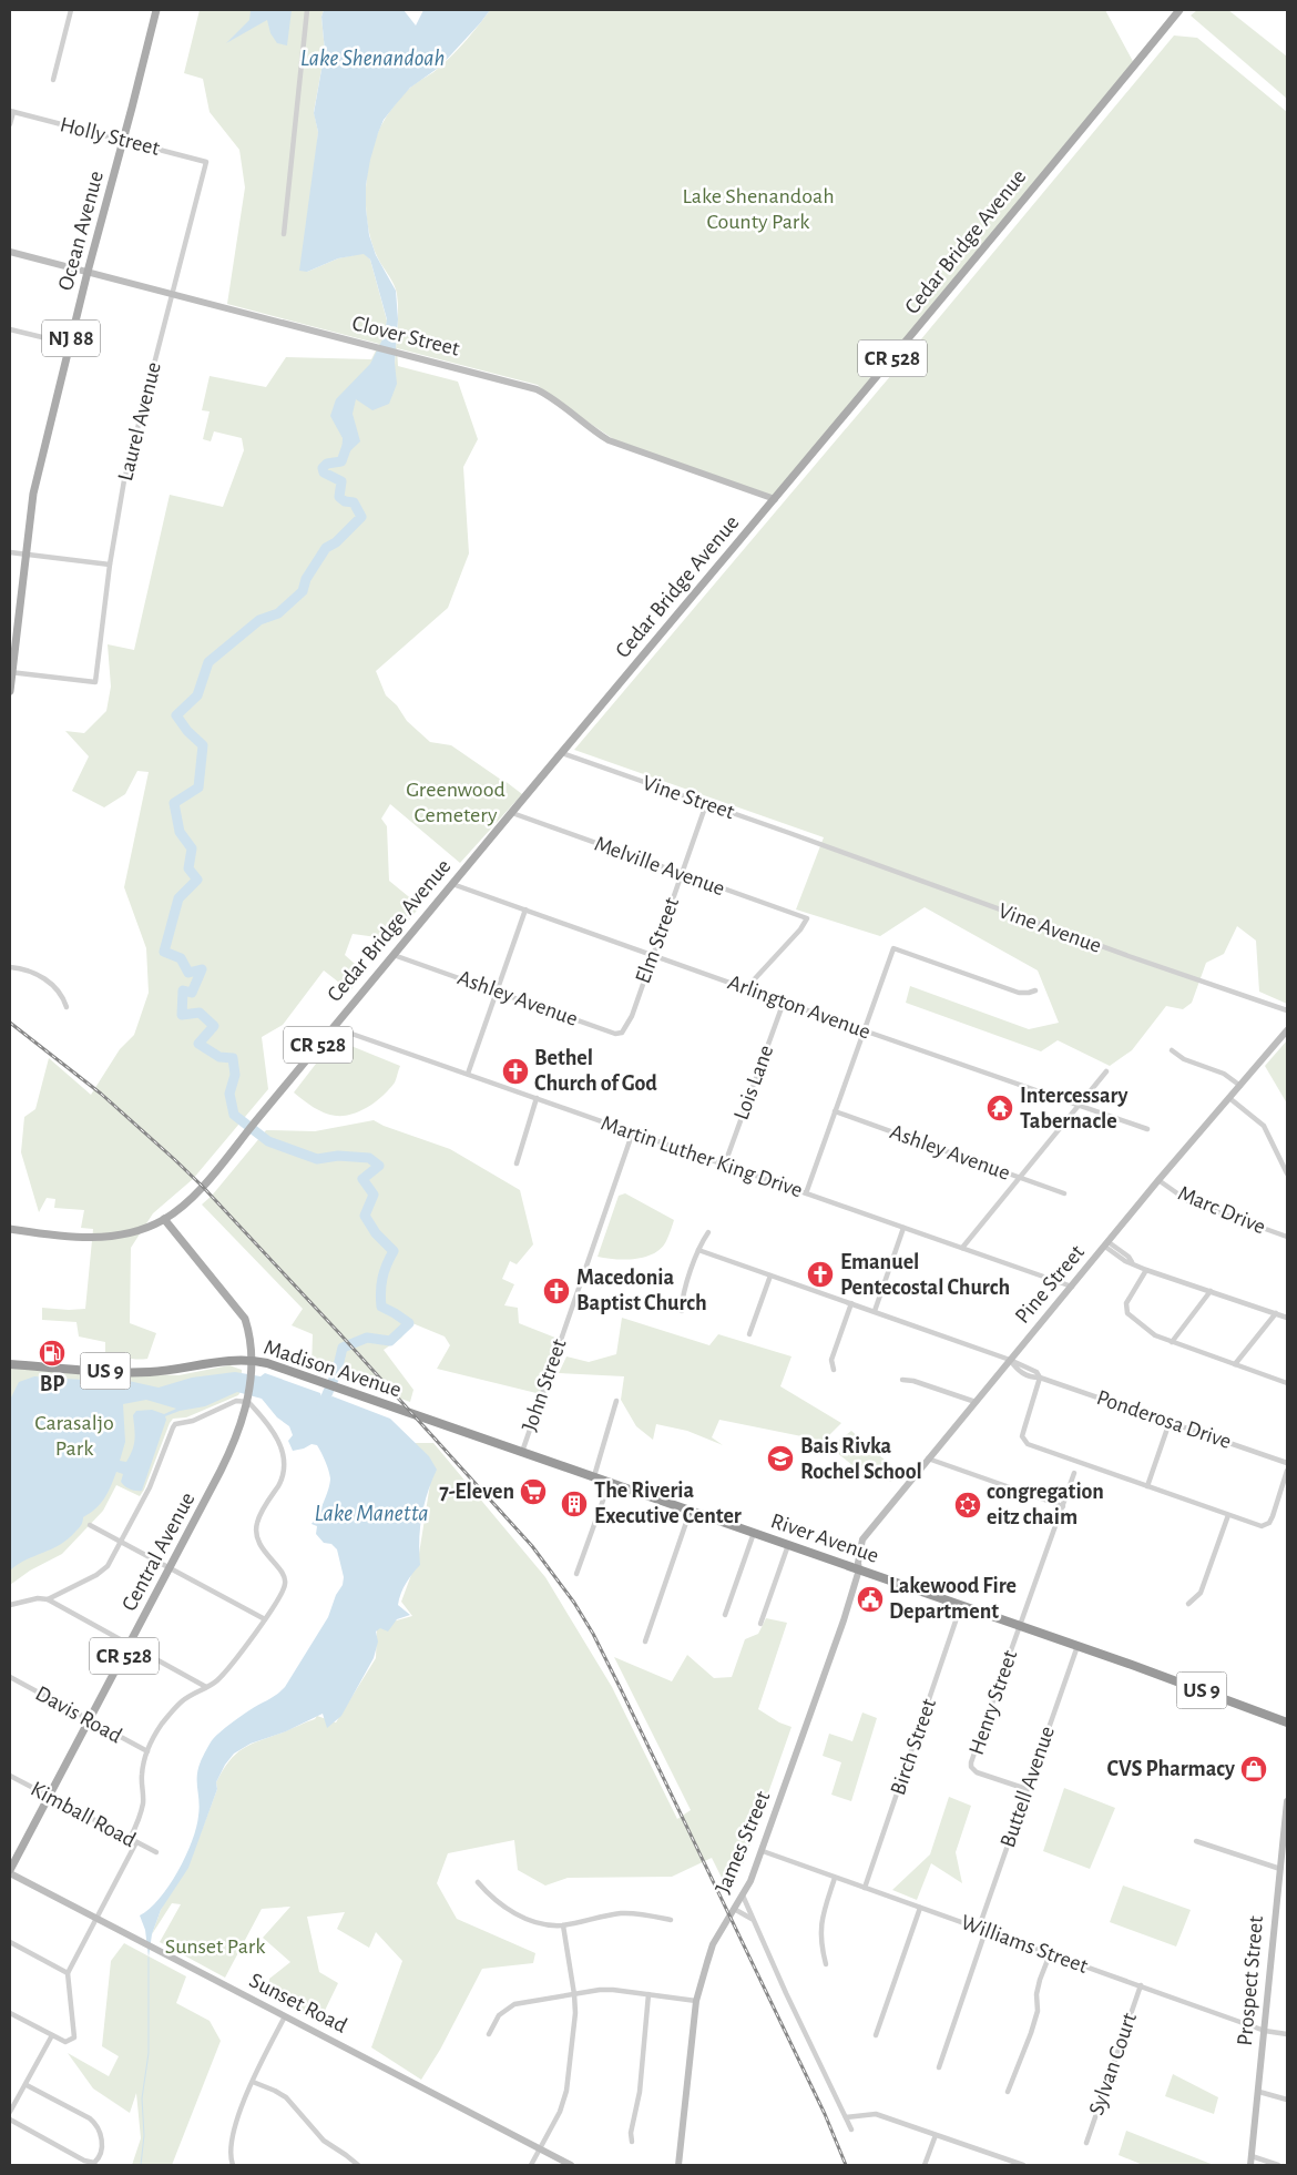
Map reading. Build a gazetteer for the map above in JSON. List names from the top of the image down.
{
  "streets": {
    "highway": ["Madison Avenue", "US 9", "River Avenue"],
    "main road": [
      "Ocean Avenue",
      "Cedar Bridge Avenue",
      "NJ 88",
      "CR 528",
      "Central Avenue"
    ],
    "street": [
      "Holly Street",
      "Clover Street",
      "Laurel Avenue",
      "Vine Street",
      "Melville Avenue",
      "Vine Avenue",
      "Elm Street",
      "Ashley Avenue",
      "Arlington Avenue",
      "Lois Lane",
      "Martin Luther King Drive",
      "Marc Drive",
      "Pine Street",
      "John Street",
      "Ponderosa Drive",
      "Henry Street",
      "Davis Road",
      "Birch Street",
      "Buttell Avenue",
      "Kimball Road",
      "James Street",
      "Williams Street",
      "Prospect Street",
      "Sunset Road",
      "Sylvan Court"
    ]
  },
  "crossings": [
    ["Holly Street", "Ocean Avenue"],
    ["Holly Street", "Laurel Avenue"],
    ["Ocean Avenue", "Clover Street"],
    ["Ocean Avenue", "Laurel Avenue"],
    ["Cedar Bridge Avenue", "Clover Street"],
    ["Cedar Bridge Avenue", "CR 528"],
    ["Cedar Bridge Avenue", "Vine Street"],
    ["Cedar Bridge Avenue", "Melville Avenue"],
    ["Cedar Bridge Avenue", "Ashley Avenue"],
    ["Cedar Bridge Avenue", "Arlington Avenue"],
    ["Cedar Bridge Avenue", "Martin Luther King Drive"],
    ["Clover Street", "Laurel Avenue"],
    ["CR 528", "Madison Avenue"],
    ["CR 528", "Central Avenue"],
    ["Vine Street", "Vine Avenue"],
    ["Vine Street", "Elm Street"],
    ["Melville Avenue", "Elm Street"],
    ["Melville Avenue", "Arlington Avenue"],
    ["Elm Street", "Ashley Avenue"],
    ["Elm Street", "Arlington Avenue"],
    ["Arlington Avenue", "Lois Lane"],
    ["Lois Lane", "Martin Luther King Drive"],
    ["Martin Luther King Drive", "Pine Street"],
    ["Martin Luther King Drive", "John Street"],
    ["Marc Drive", "Pine Street"],
    ["Pine Street", "Ponderosa Drive"],
    ["Pine Street", "River Avenue"],
    ["Pine Street", "James Street"],
    ["Madison Avenue", "River Avenue"],
    ["Madison Avenue", "Central Avenue"],
    ["John Street", "River Avenue"],
    ["River Avenue", "Henry Street"],
    ["River Avenue", "Birch Street"],
    ["River Avenue", "Buttell Avenue"],
    ["River Avenue", "James Street"],
    ["Central Avenue", "Davis Road"],
    ["Central Avenue", "Kimball Road"],
    ["Central Avenue", "Sunset Road"],
    ["Henry Street", "Buttell Avenue"],
    ["Birch Street", "Williams Street"],
    ["Buttell Avenue", "Williams Street"],
    ["James Street", "Williams Street"],
    ["Williams Street", "Prospect Street"],
    ["Williams Street", "Sylvan Court"]
  ],
  "water": ["Lake Shenandoah", "Lake Manetta"],
  "parks": [
    "Lake Shenandoah County Park",
    "Greenwood Cemetery",
    "Carasaljo Park",
    "Sunset Park"
  ],
  "places": {
    "church": ["Bethel Church of God", "Emanuel Pentecostal Church", "Macedonia Baptist Church"],
    "temple": ["Intercessary Tabernacle"],
    "fuel station": ["BP"],
    "school or university": ["Bais Rivka Rochel School"],
    "supermarket": ["7-Eleven"],
    "building": ["The Riveria Executive Center"],
    "synagogue": ["congregation eitz chaim"],
    "public building": ["Lakewood Fire Department"],
    "shop": ["CVS Pharmacy"]
  }
}
